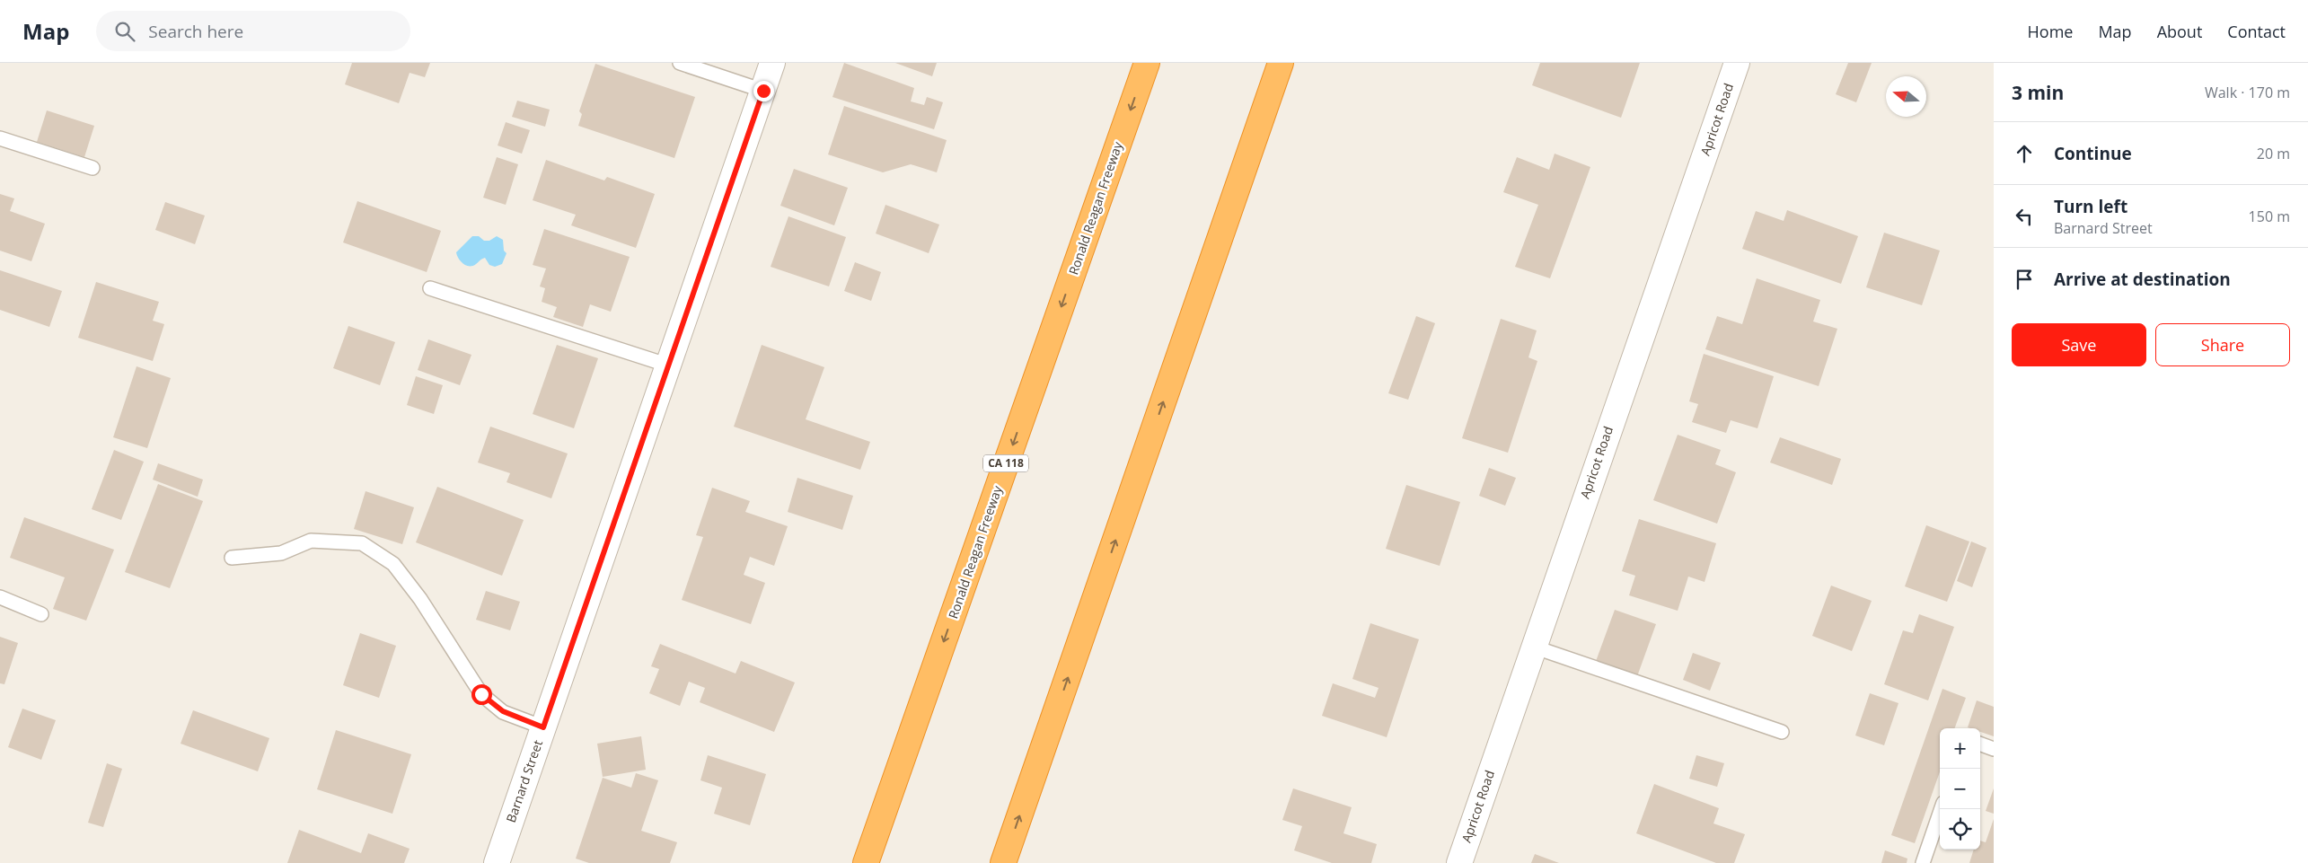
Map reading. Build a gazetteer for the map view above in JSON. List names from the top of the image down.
{
  "streets": {
    "highway": ["Ronald Reagan Freeway", "CA 118"],
    "street": ["Apricot Road", "Barnard Street"]
  },
  "north": "left",
  "page": {
    "header": "Map",
    "search": "Search here",
    "nav": [
      "Home",
      "Map",
      "About",
      "Contact"
    ],
    "heading": ["3 min", "Walk · 170 m"],
    "list": [
      ["Continue", "20 m"],
      ["Turn left", "Barnard Street", "150 m"],
      "Arrive at destination"
    ],
    "buttons": ["Save", "Share"],
    "map_buttons": ["+", "−"]
  }
}
